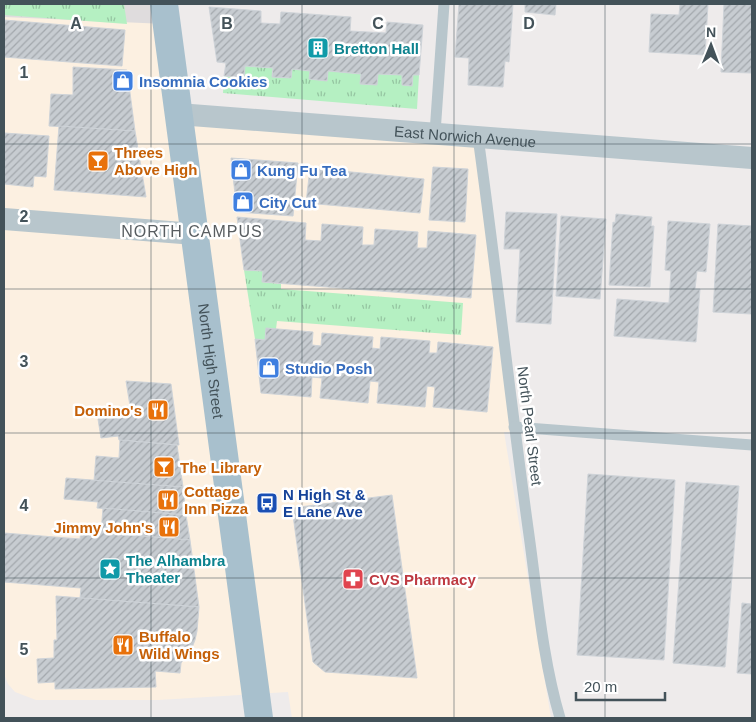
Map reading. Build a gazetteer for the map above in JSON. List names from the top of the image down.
{
  "streets": {
    "main road": ["North High Street"],
    "street": ["East Norwich Avenue"],
    "lane": ["North Pearl Street"]
  },
  "crossings": [
    ["East Norwich Avenue", "North High Street"],
    ["East Norwich Avenue", "North Pearl Street"]
  ],
  "districts": ["NORTH CAMPUS"],
  "places": {
    "building": ["Bretton Hall"],
    "shop": [
      "Insomnia Cookies",
      "Kung Fu Tea",
      "City Cut",
      "Studio Posh"
    ],
    "bar": ["Threes Above High", "The Library"],
    "restaurant": [
      "Domino's",
      "Cottage Inn Pizza",
      "Jimmy John's",
      "Buffalo Wild Wings"
    ],
    "bus stop": ["N High St & E Lane Ave"],
    "place": ["The Alhambra Theater"],
    "pharmacy": ["CVS Pharmacy"]
  },
  "scale_bar": "20 m",
  "north": "top",
  "grid": {
    "columns": [
      "A",
      "B",
      "C",
      "D"
    ],
    "rows": [
      "1",
      "2",
      "3",
      "4",
      "5"
    ]
  }
}
